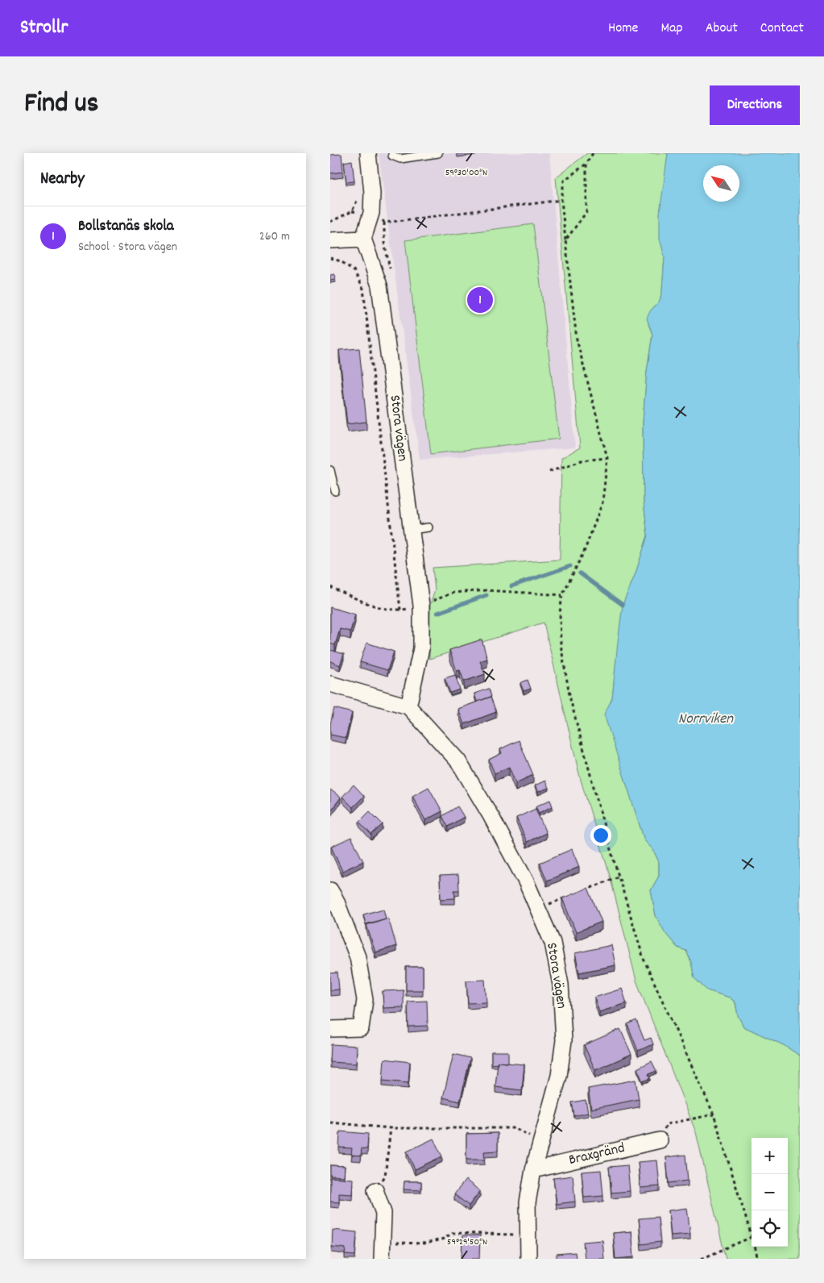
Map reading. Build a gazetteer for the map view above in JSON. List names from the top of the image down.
{
  "streets": {
    "street": ["Stora vägen", "Braxgränd"]
  },
  "crossings": [
    ["Stora vägen", "Braxgränd"]
  ],
  "water": ["Norrviken"],
  "north": "top left",
  "page": {
    "header": "Strollr",
    "nav": [
      "Home",
      "Map",
      "About",
      "Contact"
    ],
    "title": "Find us",
    "buttons": "Directions",
    "heading": "Nearby",
    "list": [
      {
        "mark": "1",
        "name": "Bollstanäs skola",
        "note": "School · Stora vägen",
        "value": "260 m"
      }
    ],
    "pins": "1",
    "map_buttons": ["+", "−"]
  },
  "coordinates": ["59°30'00\"N", "59°29'50\"N"]
}
